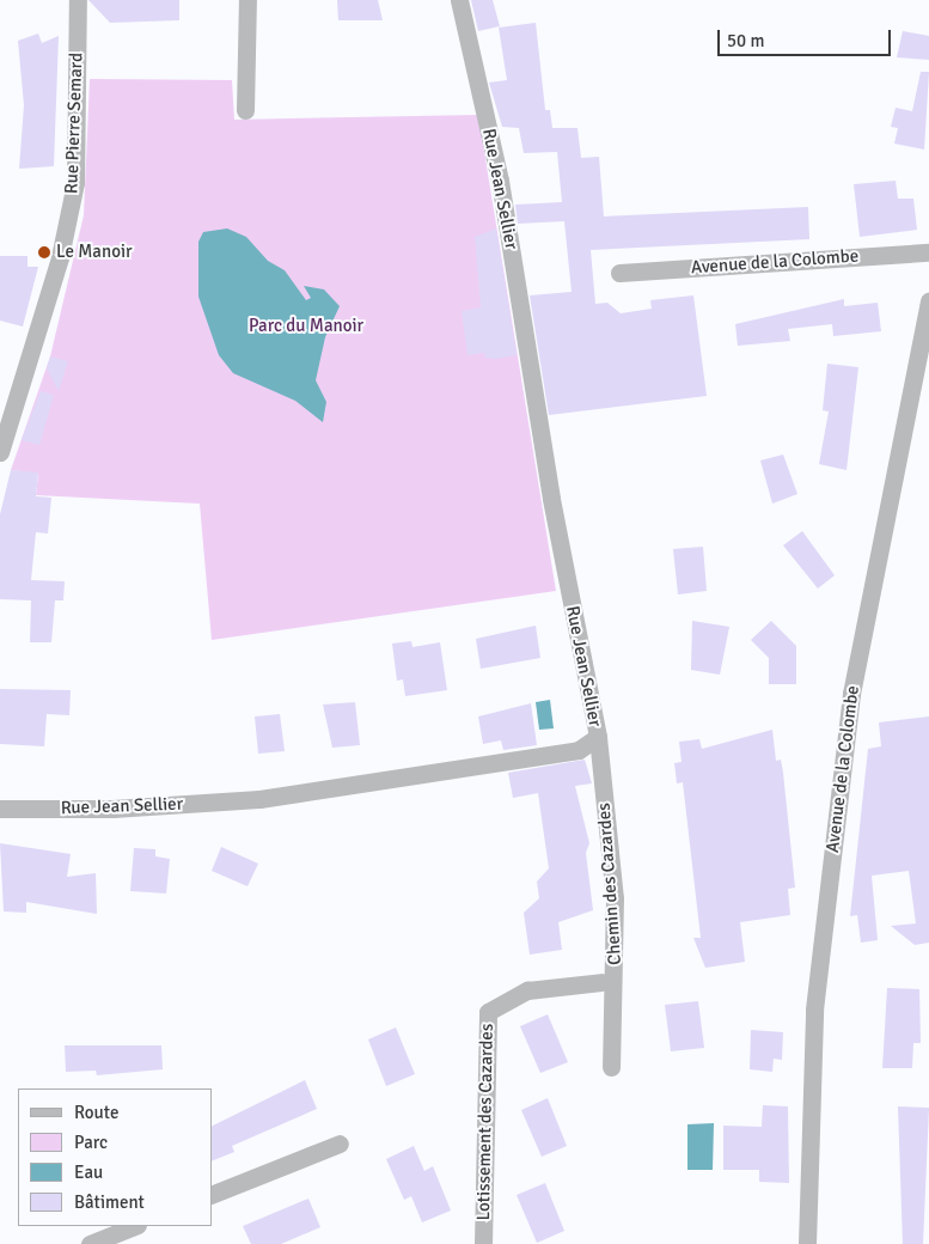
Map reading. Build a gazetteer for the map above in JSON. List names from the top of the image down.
{
  "streets": {
    "street": [
      "Rue Pierre Semard",
      "Rue Jean Sellier",
      "Avenue de la Colombe",
      "Chemin des Cazardes",
      "Lotissement des Cazardes"
    ]
  },
  "crossings": [
    ["Rue Jean Sellier", "Chemin des Cazardes"]
  ],
  "parks": ["Parc du Manoir"],
  "places": ["Le Manoir"],
  "legend": [
    "Route",
    "Parc",
    "Eau",
    "Bâtiment"
  ],
  "scale_bar": "50 m"
}
